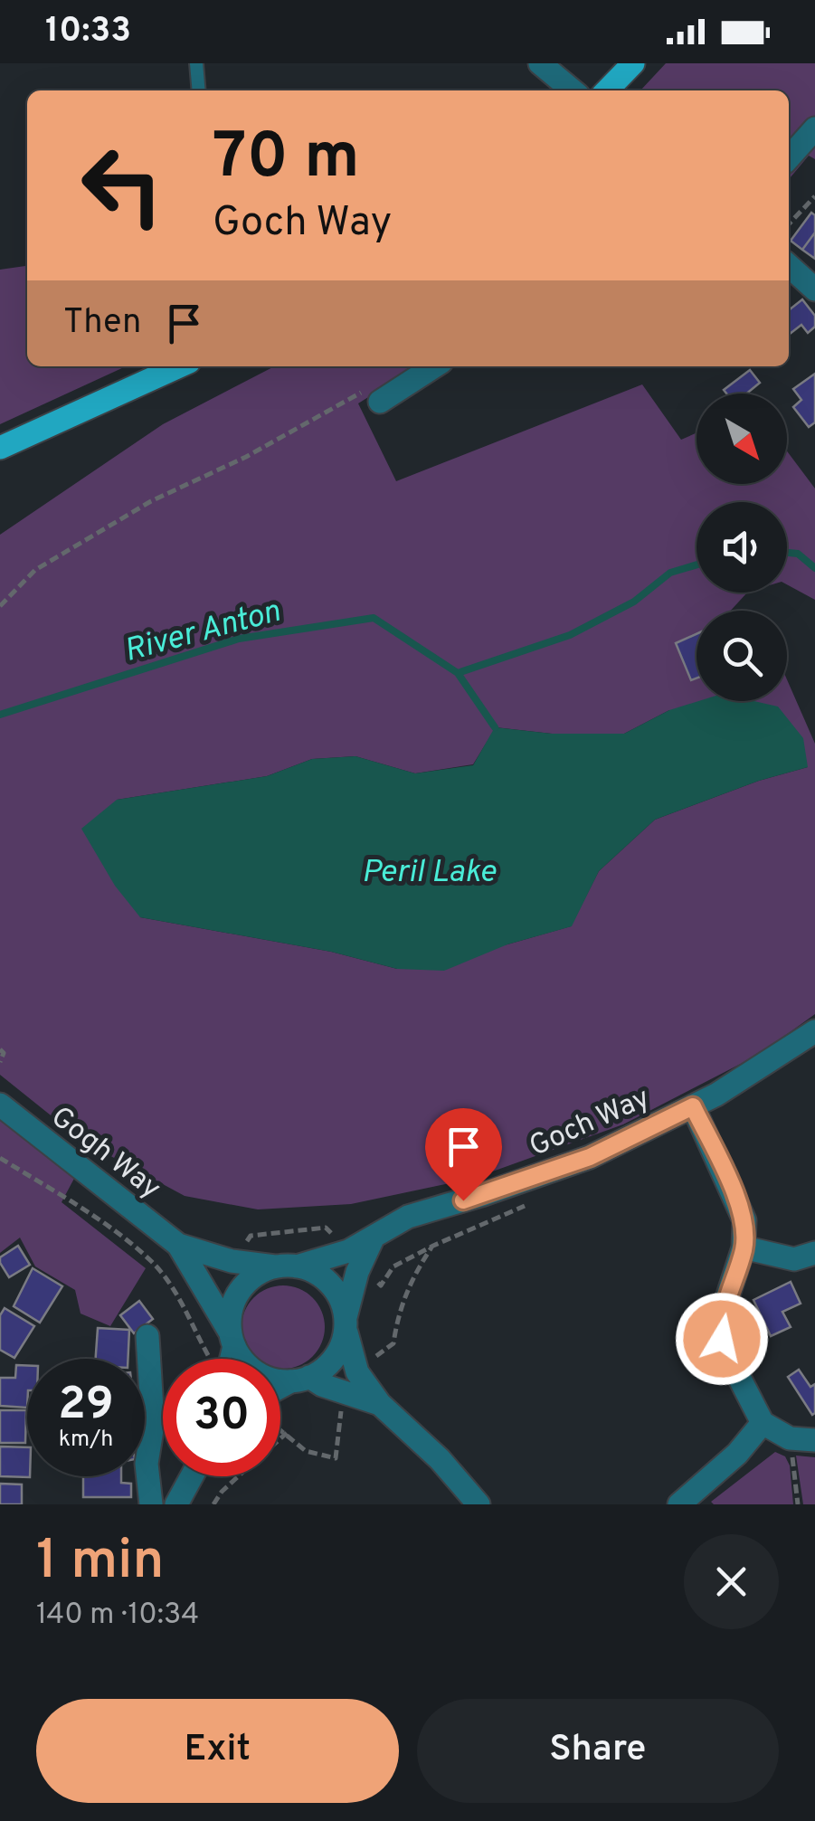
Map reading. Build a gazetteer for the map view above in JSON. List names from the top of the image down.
{
  "streets": {
    "street": ["Goch Way", "Gogh Way"]
  },
  "crossings": [
    ["Goch Way", "Gogh Way"]
  ],
  "water": ["River Anton", "Peril Lake"],
  "north": "bottom right",
  "page": {
    "status": "10:33",
    "turn": ["70 m", "Goch Way"],
    "then": "Then",
    "speed": "29 km/h",
    "limit": "30",
    "heading": ["1 min", "140 m · 10:34"],
    "buttons": ["Exit", "Share"]
  }
}
